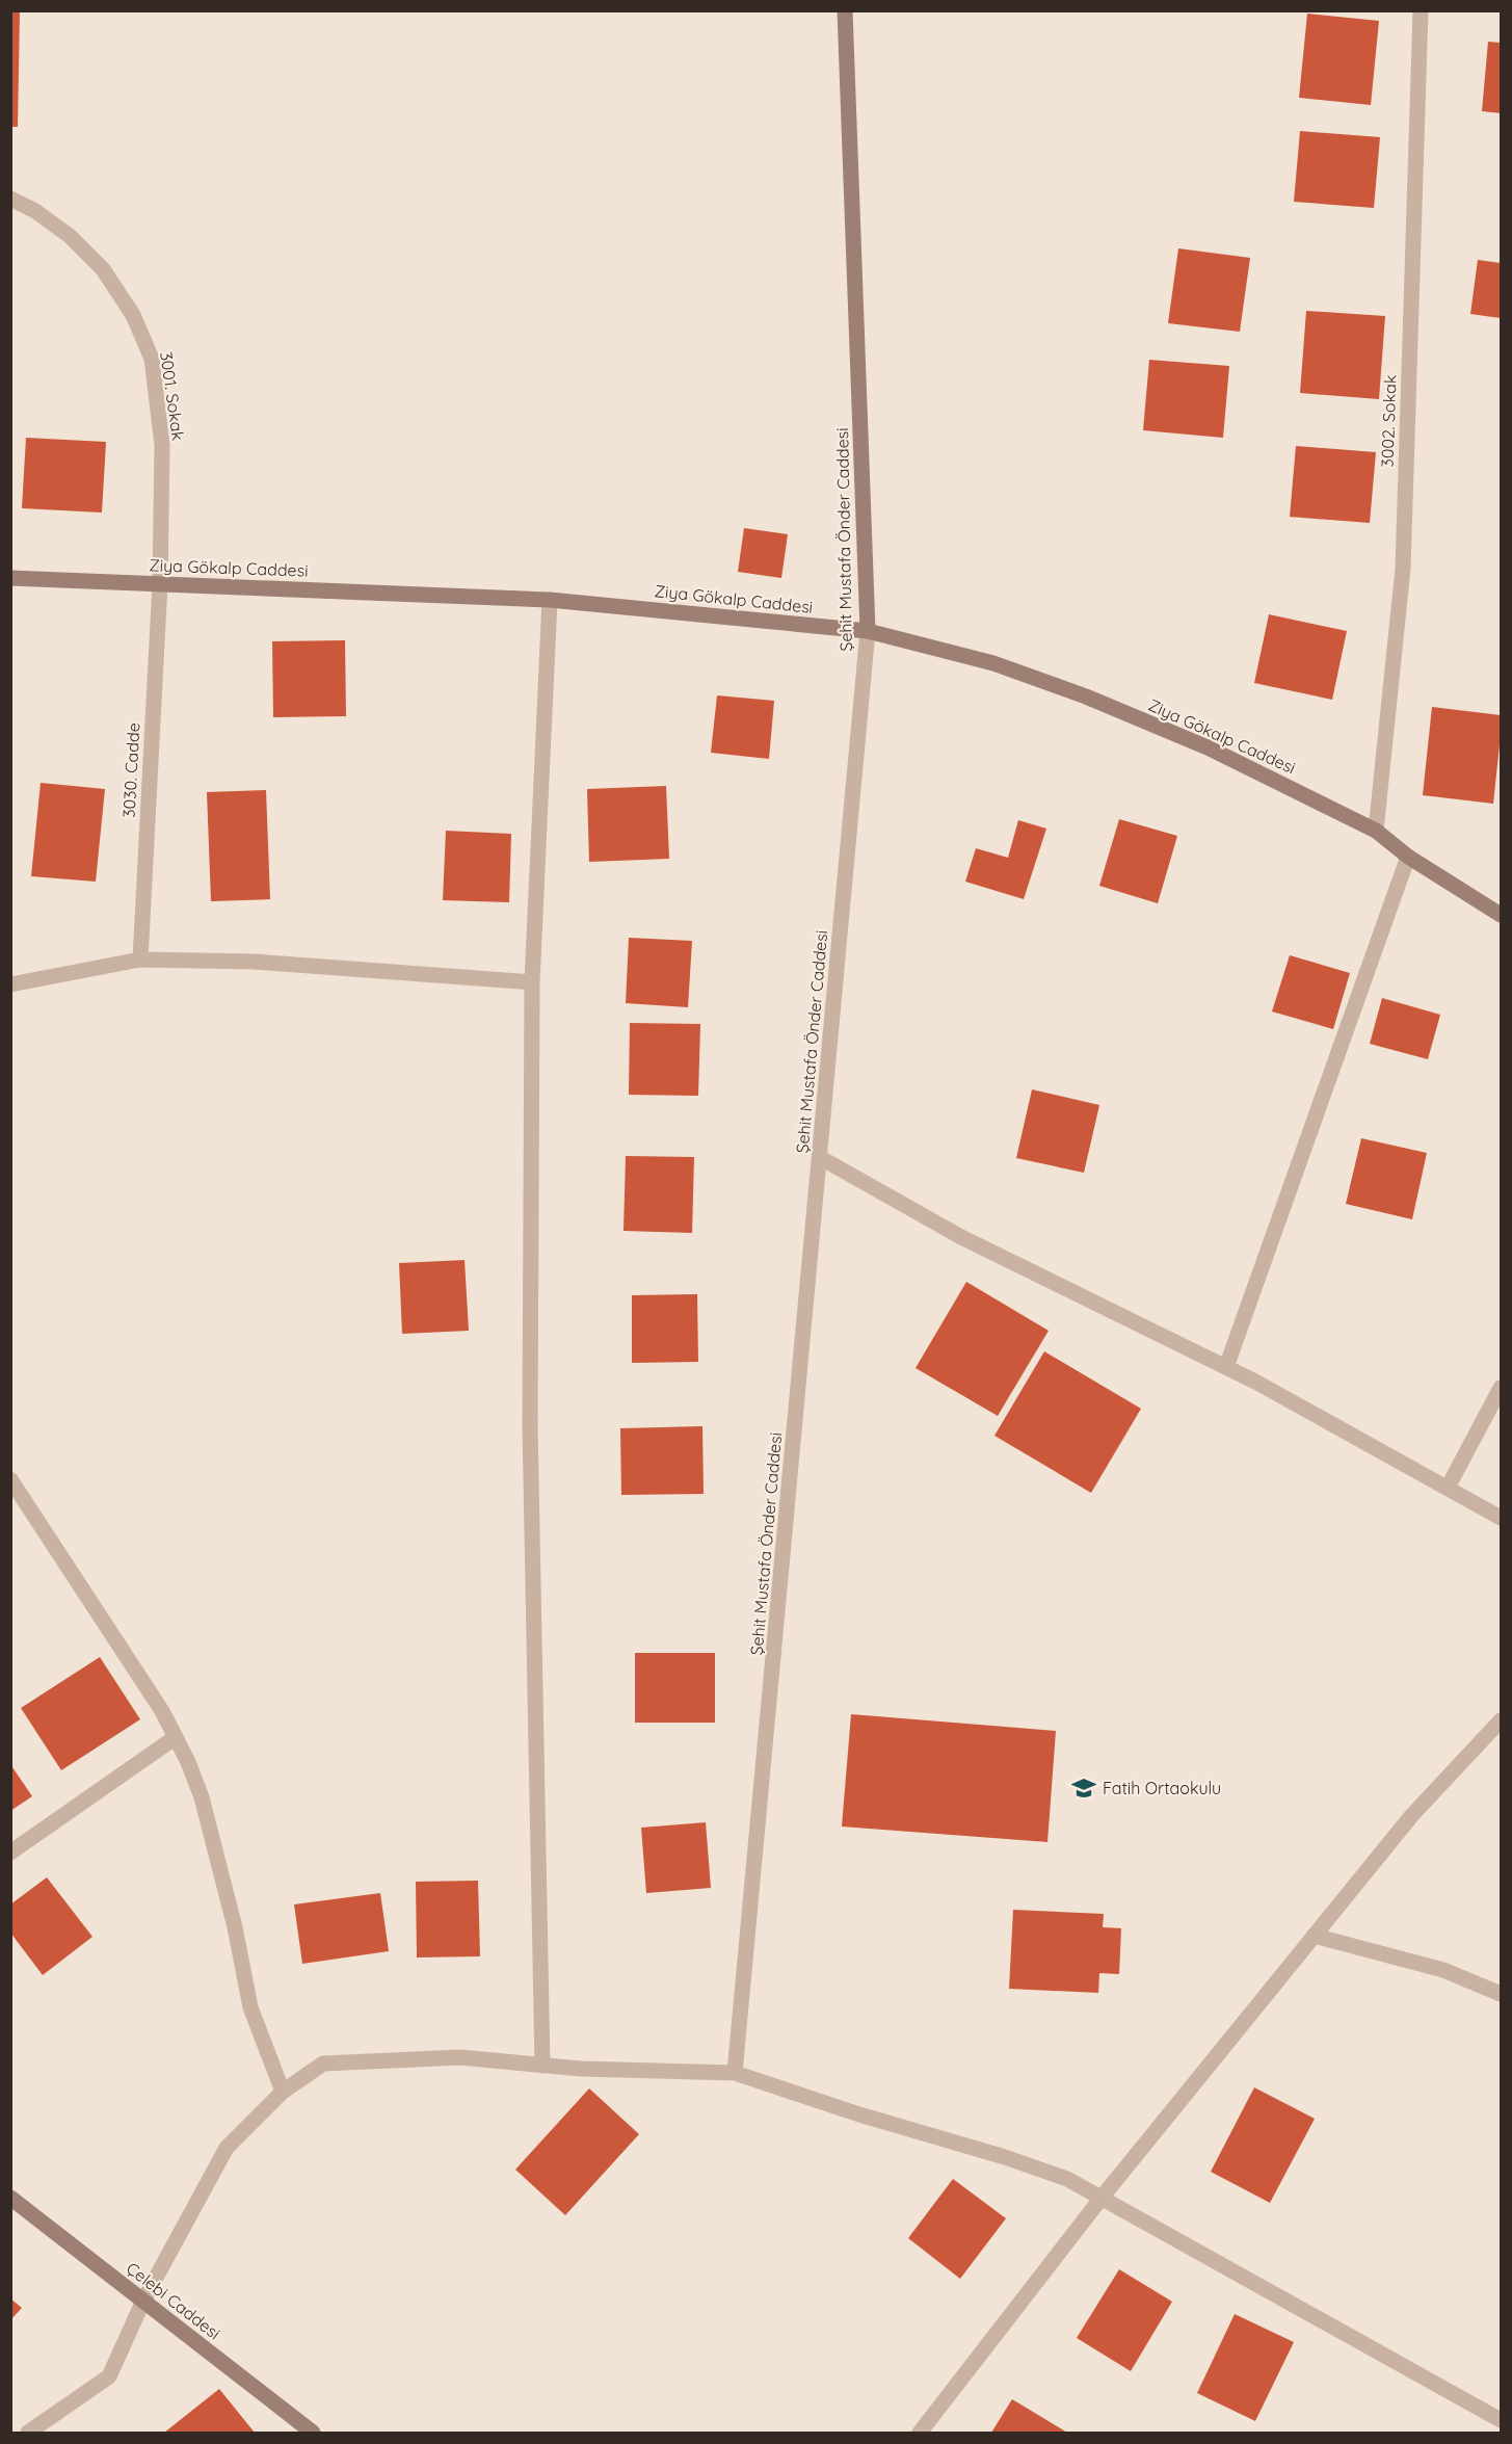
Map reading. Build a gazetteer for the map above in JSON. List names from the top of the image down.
{
  "streets": {
    "street": [
      "3001. Sokak",
      "3002. Sokak",
      "Şehit Mustafa Önder Caddesi",
      "Ziya Gökalp Caddesi",
      "3030. Cadde",
      "Çelebi Caddesi"
    ]
  },
  "crossings": [
    ["3001. Sokak", "Ziya Gökalp Caddesi"],
    ["3001. Sokak", "3030. Cadde"],
    ["3002. Sokak", "Ziya Gökalp Caddesi"],
    ["Şehit Mustafa Önder Caddesi", "Ziya Gökalp Caddesi"],
    ["Ziya Gökalp Caddesi", "3030. Cadde"]
  ],
  "places": {
    "school or university": ["Fatih Ortaokulu"]
  }
}
